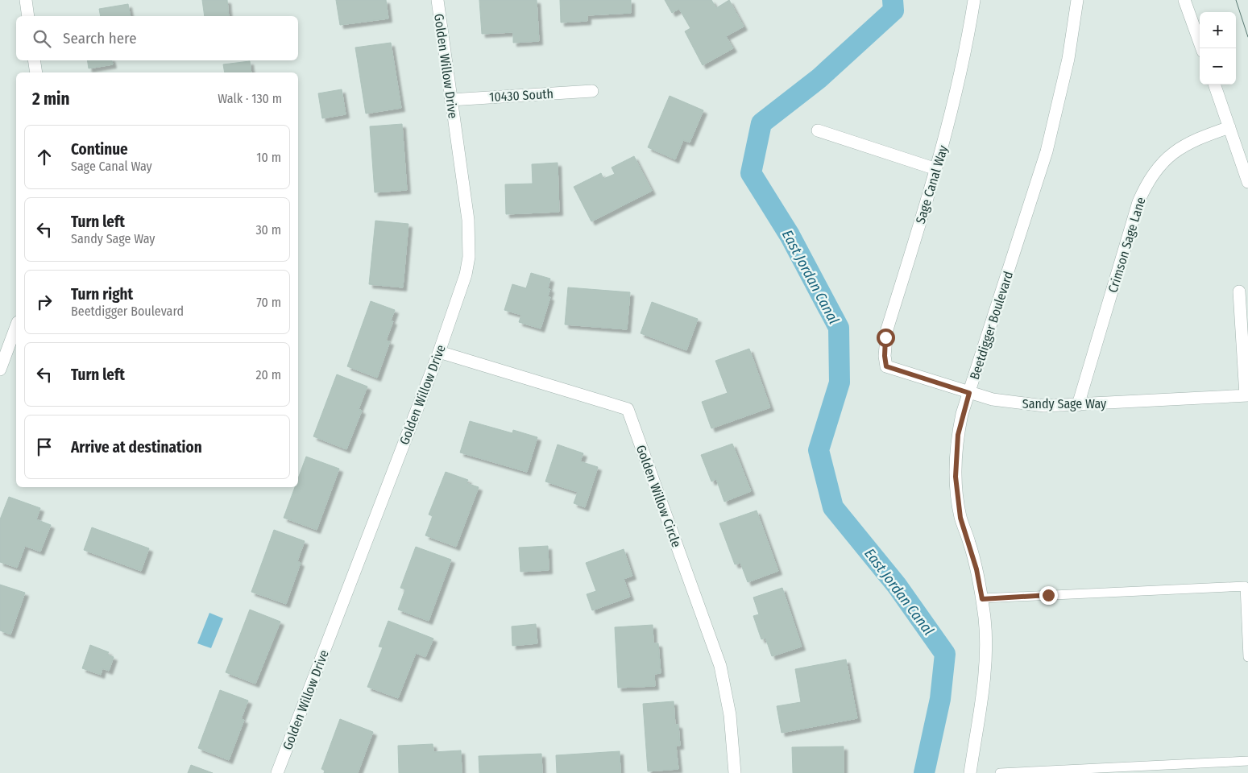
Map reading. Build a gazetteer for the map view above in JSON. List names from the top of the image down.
{
  "streets": {
    "street": [
      "Golden Willow Drive",
      "10430 South",
      "Sage Canal Way",
      "Crimson Sage Lane",
      "Beetdigger Boulevard",
      "Sandy Sage Way",
      "Golden Willow Circle"
    ]
  },
  "crossings": [
    ["Golden Willow Drive", "10430 South"],
    ["Golden Willow Drive", "Golden Willow Circle"],
    ["Sage Canal Way", "Sandy Sage Way"],
    ["Crimson Sage Lane", "Sandy Sage Way"],
    ["Beetdigger Boulevard", "Sandy Sage Way"]
  ],
  "water": ["East Jordan Canal"],
  "page": {
    "map_buttons": ["+", "−"],
    "search": "Search here",
    "heading": ["2 min", "Walk · 130 m"],
    "list": [
      ["Continue", "Sage Canal Way", "10 m"],
      ["Turn left", "Sandy Sage Way", "30 m"],
      ["Turn right", "Beetdigger Boulevard", "70 m"],
      ["Turn left", "20 m"],
      "Arrive at destination"
    ]
  }
}
